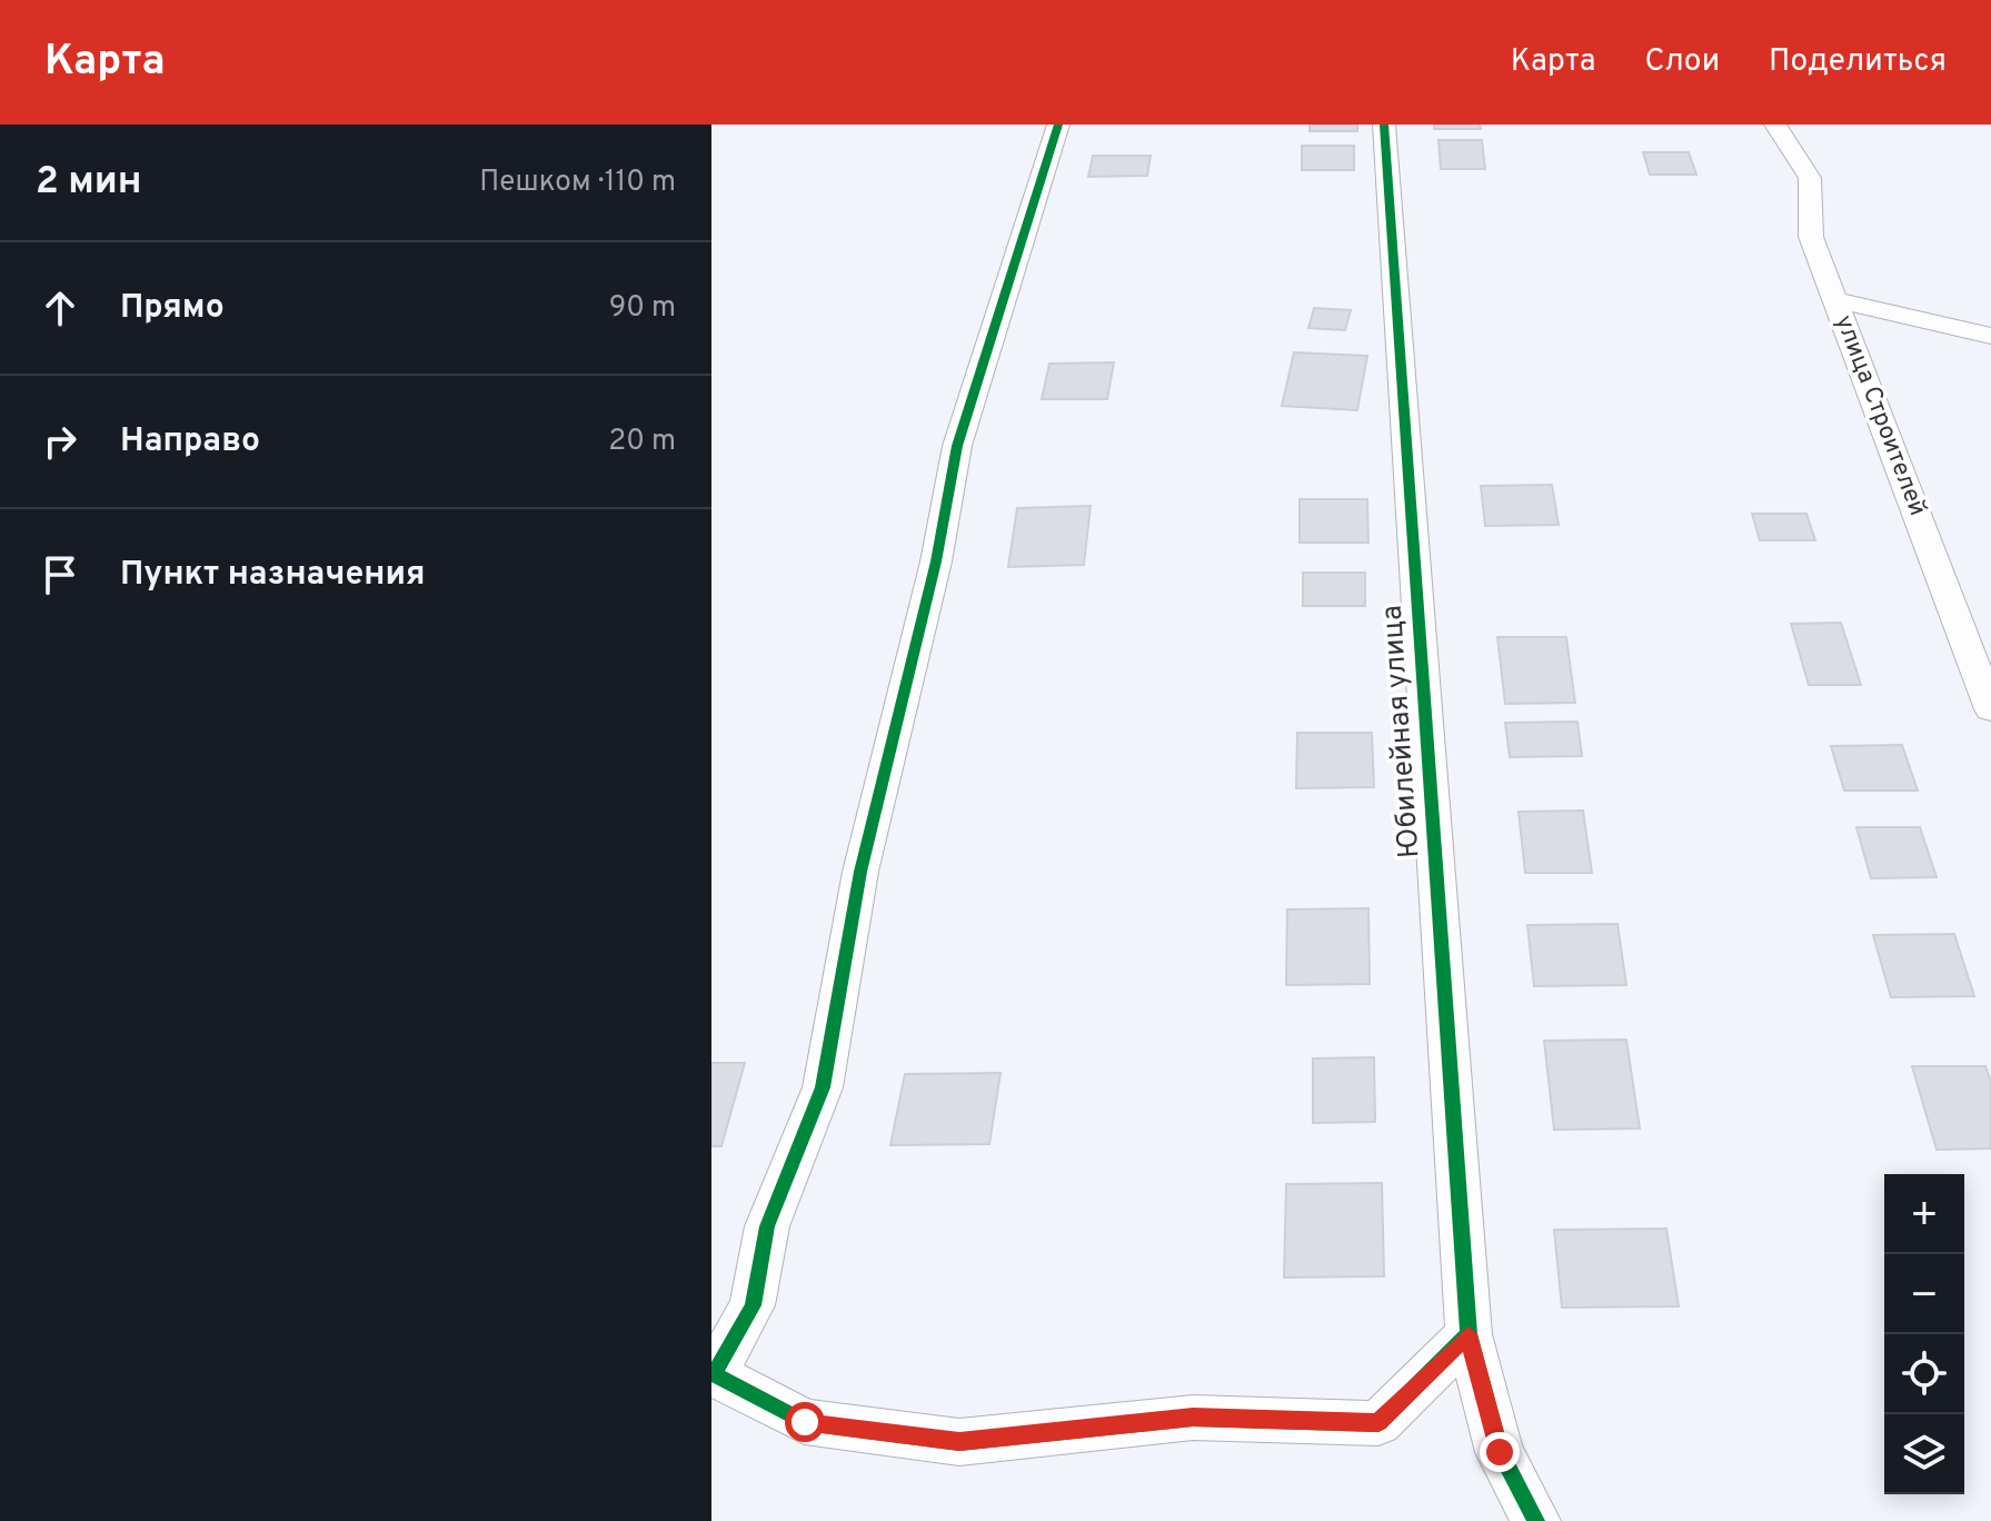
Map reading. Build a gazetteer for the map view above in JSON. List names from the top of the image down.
{
  "streets": {
    "street": ["улица Строителей", "Юбилейная улица"]
  },
  "page": {
    "header": "Карта",
    "nav": ["Карта", "Слои", "Поделиться"],
    "heading": ["2 мин", "Пешком · 110 m"],
    "list": [
      ["Прямо", "90 m"],
      ["Направо", "20 m"],
      "Пункт назначения"
    ],
    "map_buttons": ["+", "−"]
  }
}
